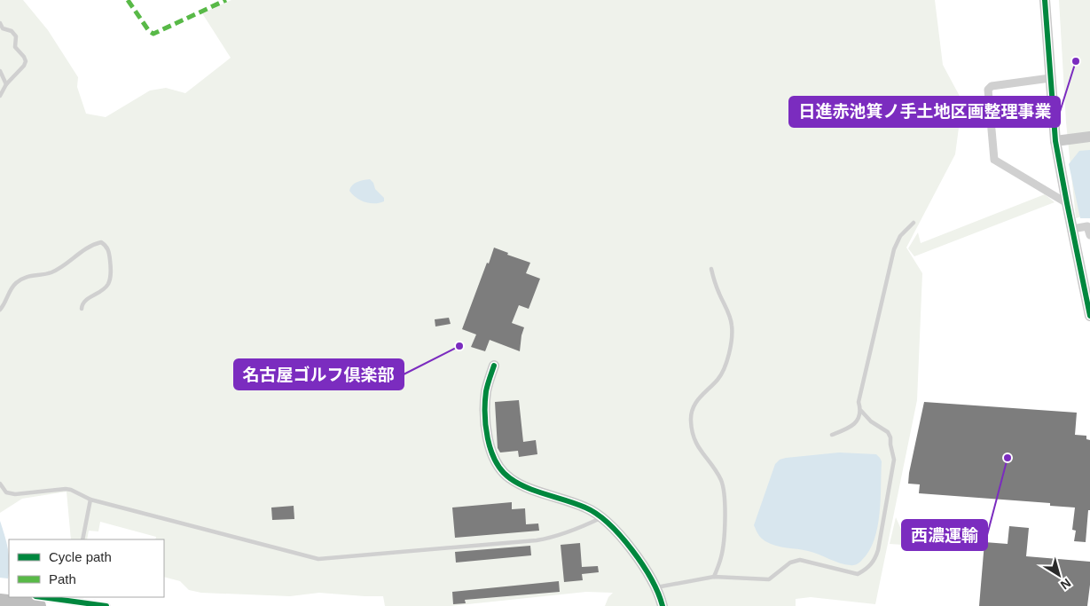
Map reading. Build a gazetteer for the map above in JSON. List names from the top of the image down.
{
  "places": ["日進赤池箕ノ手土地区画整理事業", "名古屋ゴルフ倶楽部", "西濃運輸"],
  "legend": ["Cycle path", "Path"],
  "north": "bottom right"
}
